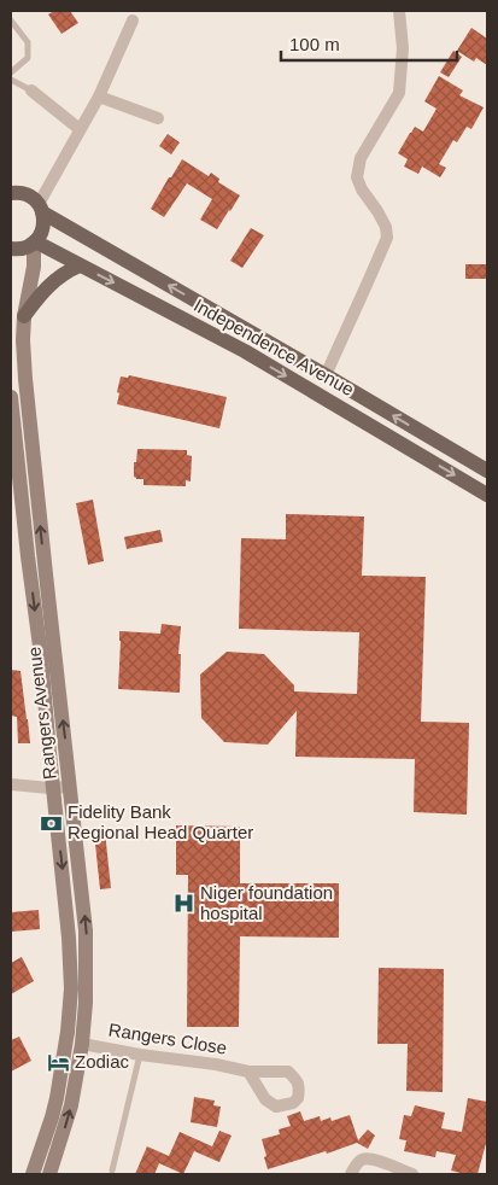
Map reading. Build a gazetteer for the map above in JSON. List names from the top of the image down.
{
  "streets": {
    "main road": ["Independence Avenue", "Rangers Avenue"],
    "street": ["Rangers Close"]
  },
  "crossings": [
    ["Independence Avenue", "Rangers Avenue"],
    ["Rangers Avenue", "Rangers Close"]
  ],
  "places": {
    "bank": ["Fidelity Bank Regional Head Quarter"],
    "hospital": ["Niger foundation hospital"],
    "hotel": ["Zodiac"]
  },
  "scale_bar": "100 m"
}
